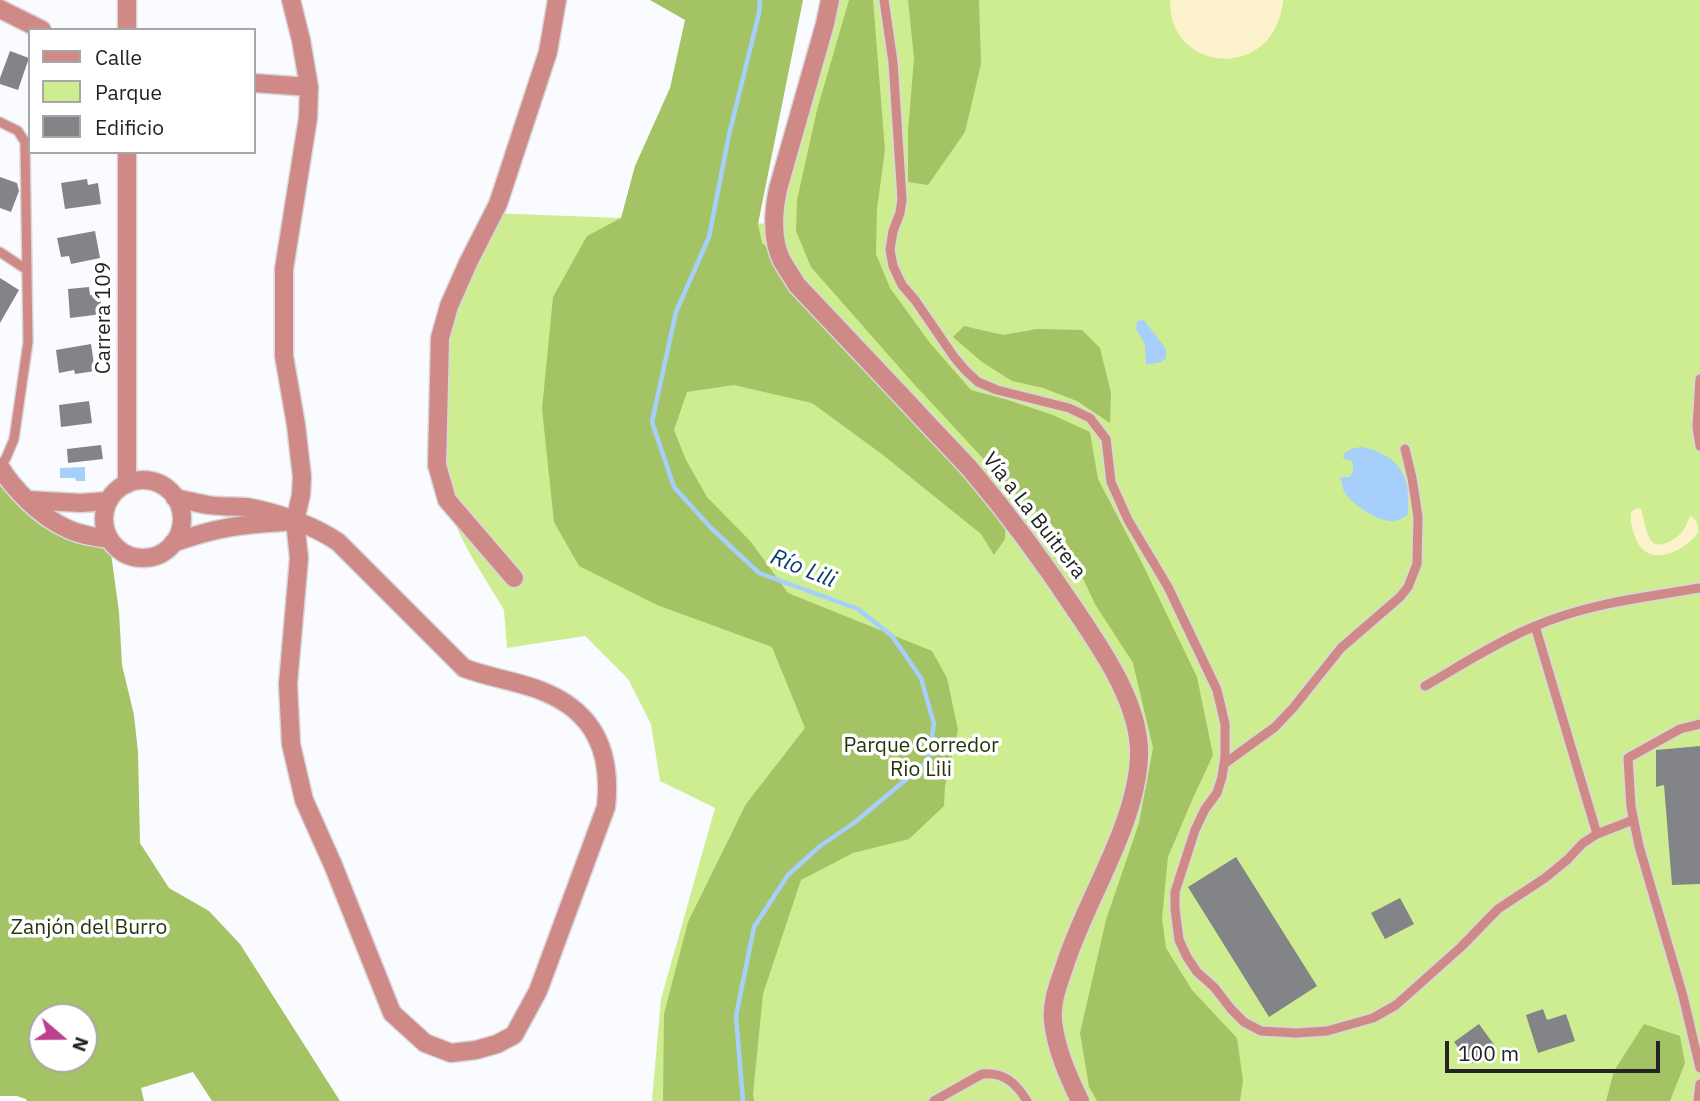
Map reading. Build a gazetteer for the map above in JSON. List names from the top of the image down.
{
  "streets": {
    "street": ["Carrera 109", "Vía a La Buitrera"]
  },
  "water": ["Río Lili"],
  "parks": ["Parque Corredor Rio Lili", "Zanjón del Burro"],
  "legend": ["Calle", "Parque", "Edificio"],
  "scale_bar": "100 m",
  "north": "right"
}
